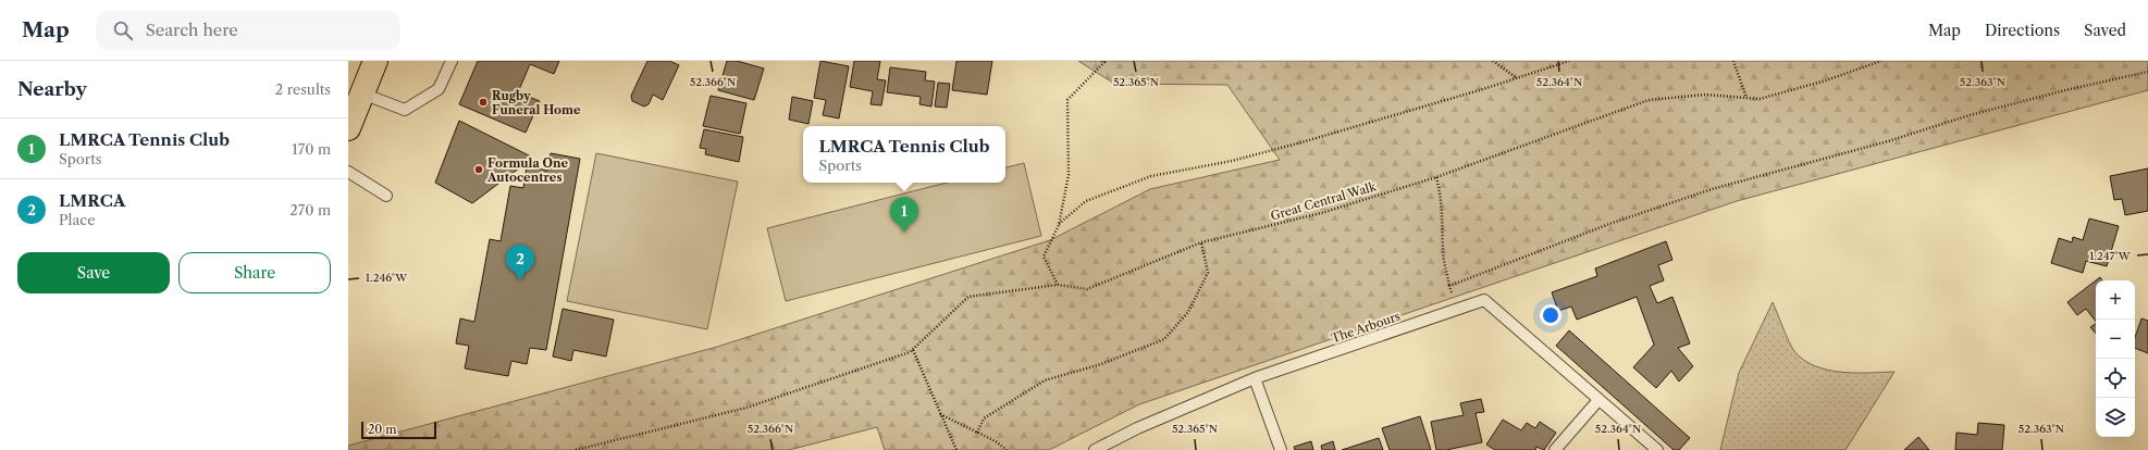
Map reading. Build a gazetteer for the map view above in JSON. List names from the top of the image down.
{
  "streets": {
    "lane": ["The Arbours"],
    "path": ["Great Central Walk"]
  },
  "places": ["Rugby Funeral Home", "Formula One Autocentres"],
  "scale_bar": "20 m",
  "page": {
    "header": "Map",
    "search": "Search here",
    "nav": ["Map", "Directions", "Saved"],
    "heading": ["Nearby", "2 results"],
    "list": [
      {
        "mark": "1",
        "name": "LMRCA Tennis Club",
        "note": "Sports",
        "value": "170 m"
      },
      {
        "mark": "2",
        "name": "LMRCA",
        "note": "Place",
        "value": "270 m"
      }
    ],
    "popup": ["LMRCA Tennis Club", "Sports"],
    "pins": ["1", "2"],
    "buttons": ["Save", "Share"],
    "map_buttons": ["+", "−"],
    "scale": "20 m"
  },
  "coordinates": [
    "52.363°N",
    "52.366°N",
    "52.365°N",
    "52.364°N",
    "1.247°W",
    "1.246°W"
  ]
}
